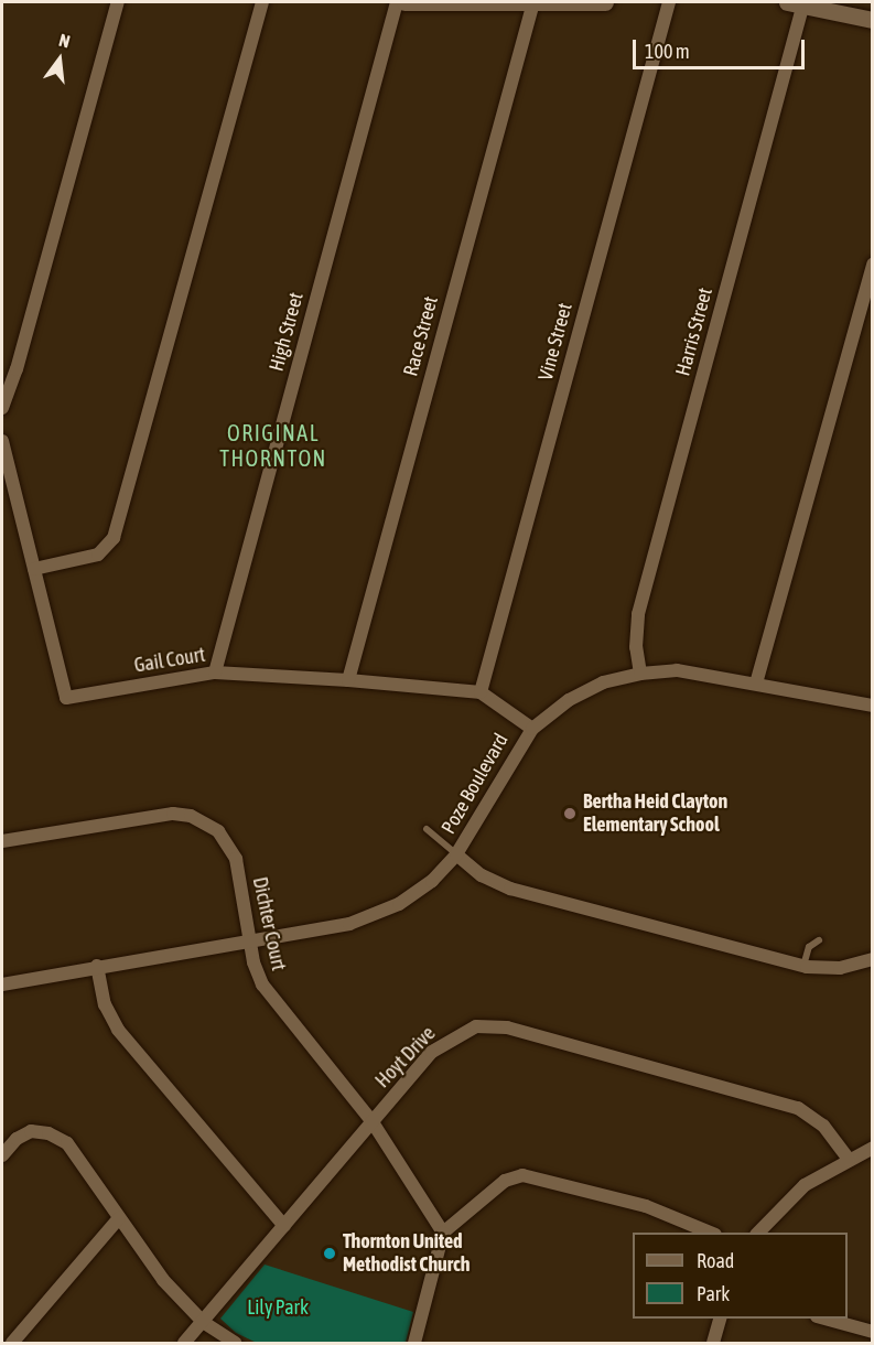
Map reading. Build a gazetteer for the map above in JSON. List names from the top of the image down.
{
  "streets": {
    "street": [
      "High Street",
      "Harris Street",
      "Race Street",
      "Vine Street",
      "Gail Court",
      "Poze Boulevard",
      "Dichter Court",
      "Hoyt Drive"
    ]
  },
  "crossings": [
    ["High Street", "Gail Court"],
    ["Harris Street", "Poze Boulevard"],
    ["Race Street", "Gail Court"],
    ["Vine Street", "Gail Court"],
    ["Gail Court", "Poze Boulevard"],
    ["Poze Boulevard", "Dichter Court"],
    ["Dichter Court", "Hoyt Drive"]
  ],
  "districts": ["ORIGINAL THORNTON"],
  "parks": ["Lily Park"],
  "places": ["Bertha Heid Clayton Elementary School", "Thornton United Methodist Church"],
  "legend": ["Road", "Park"],
  "scale_bar": "100 m",
  "north": "top"
}
